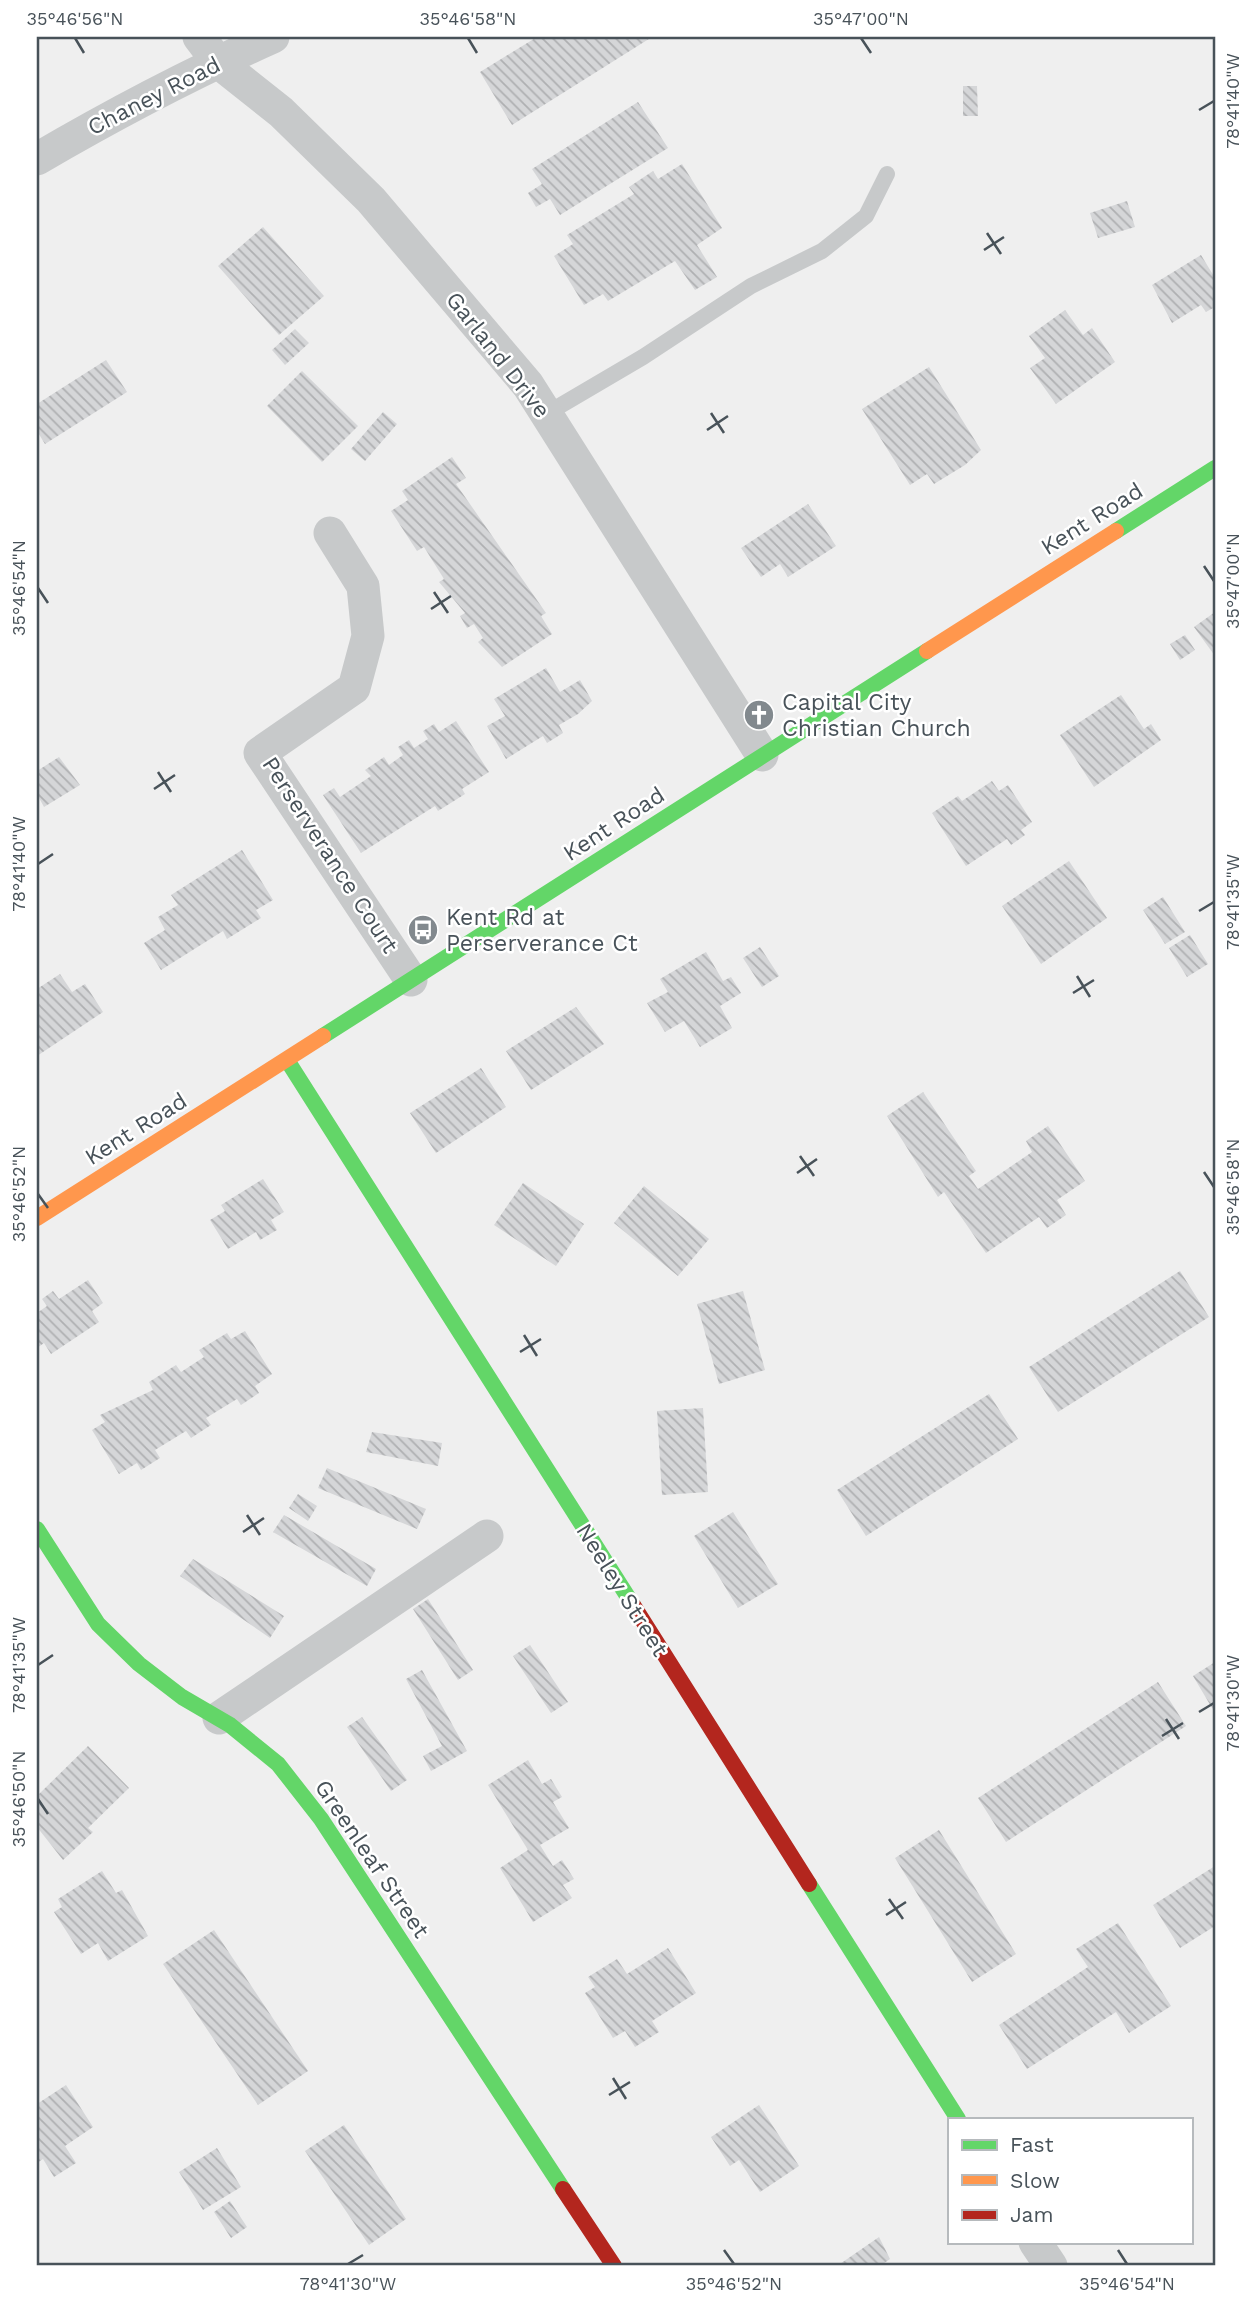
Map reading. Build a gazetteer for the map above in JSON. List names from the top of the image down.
{
  "streets": {
    "street": [
      "Chaney Road",
      "Garland Drive",
      "Kent Road",
      "Perserverance Court",
      "Neeley Street",
      "Greenleaf Street"
    ]
  },
  "crossings": [
    ["Chaney Road", "Garland Drive"],
    ["Garland Drive", "Kent Road"],
    ["Kent Road", "Perserverance Court"],
    ["Kent Road", "Neeley Street"]
  ],
  "places": {
    "church": ["Capital City Christian Church"],
    "bus stop": ["Kent Rd at Perserverance Ct"]
  },
  "legend": ["Fast", "Slow", "Jam"],
  "coordinates": [
    "35°46'56\"N",
    "35°46'58\"N",
    "35°47'00\"N",
    "78°41'40\"W",
    "35°46'54\"N",
    "78°41'35\"W",
    "35°46'52\"N",
    "78°41'30\"W",
    "35°46'50\"N"
  ]
}
